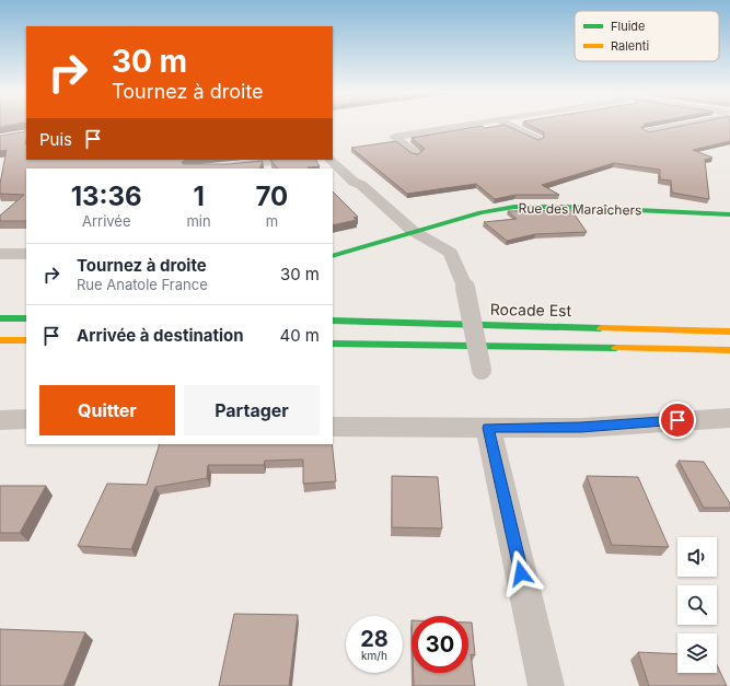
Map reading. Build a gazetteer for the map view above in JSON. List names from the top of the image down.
{
  "streets": {
    "main road": ["Rue des Maraîchers", "Rocade Est"]
  },
  "legend": ["Fluide", "Ralenti"],
  "page": {
    "turn": ["30 m", "Tournez à droite"],
    "then": "Puis",
    "eta": [
      "13:36",
      "Arrivée",
      "1",
      "min",
      "70",
      "m"
    ],
    "list": [
      {
        "name": "Tournez à droite",
        "note": "Rue Anatole France",
        "value": "30 m"
      },
      {
        "name": "Arrivée à destination",
        "value": "40 m"
      }
    ],
    "buttons": ["Quitter", "Partager"],
    "speed": "28 km/h",
    "limit": "30"
  }
}
